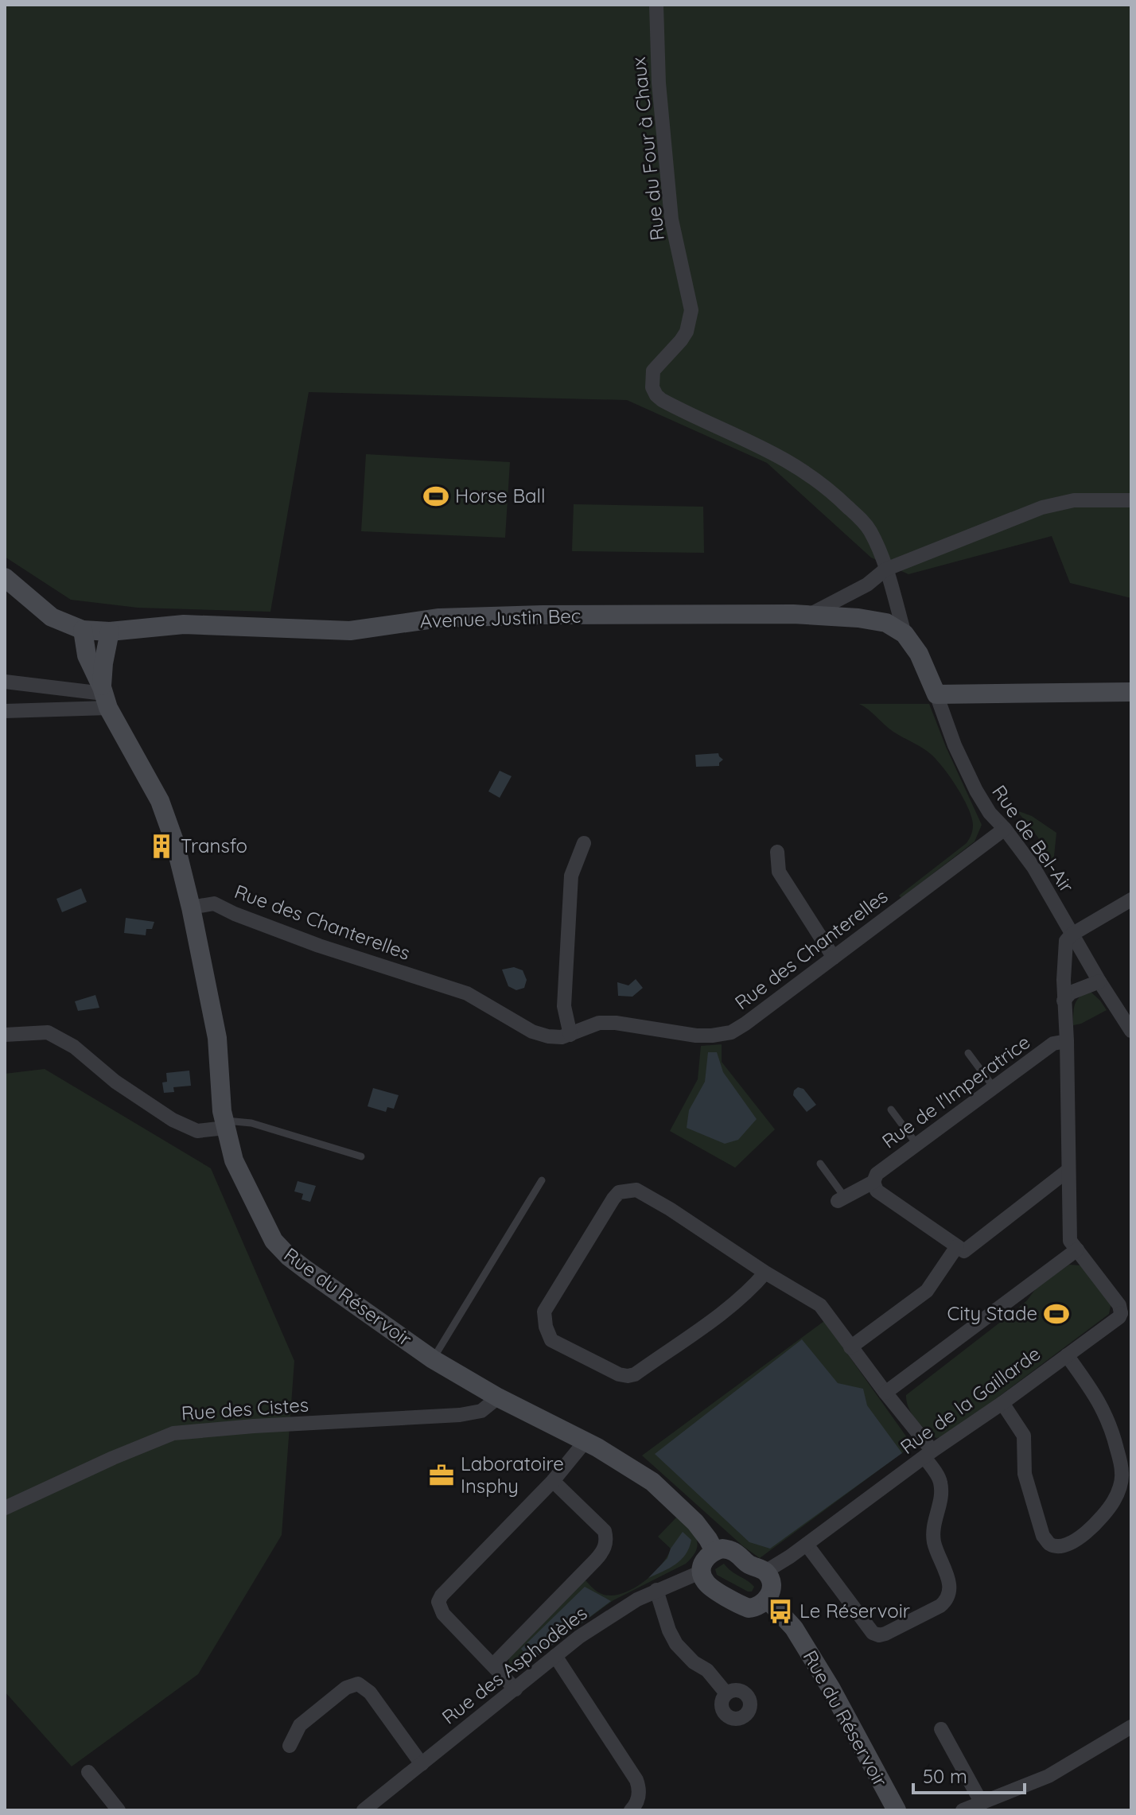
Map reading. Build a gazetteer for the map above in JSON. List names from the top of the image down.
{
  "streets": {
    "street": [
      "Rue du Four à Chaux",
      "Avenue Justin Bec",
      "Rue de Bel-Air",
      "Rue des Chanterelles",
      "Rue de l'Imperatrice",
      "Rue du Réservoir",
      "Rue de la Gaillarde",
      "Rue des Cistes",
      "Rue des Asphodèles"
    ]
  },
  "crossings": [
    ["Rue du Four à Chaux", "Avenue Justin Bec"],
    ["Avenue Justin Bec", "Rue du Réservoir"],
    ["Rue de Bel-Air", "Rue des Chanterelles"],
    ["Rue de Bel-Air", "Rue de la Gaillarde"],
    ["Rue des Chanterelles", "Rue du Réservoir"],
    ["Rue de l'Imperatrice", "Rue de la Gaillarde"],
    ["Rue du Réservoir", "Rue des Cistes"]
  ],
  "places": {
    "sports": ["Horse Ball", "City Stade"],
    "building": ["Transfo"],
    "office": ["Laboratoire Insphy"],
    "bus stop": ["Le Réservoir"]
  },
  "scale_bar": "50 m"
}
